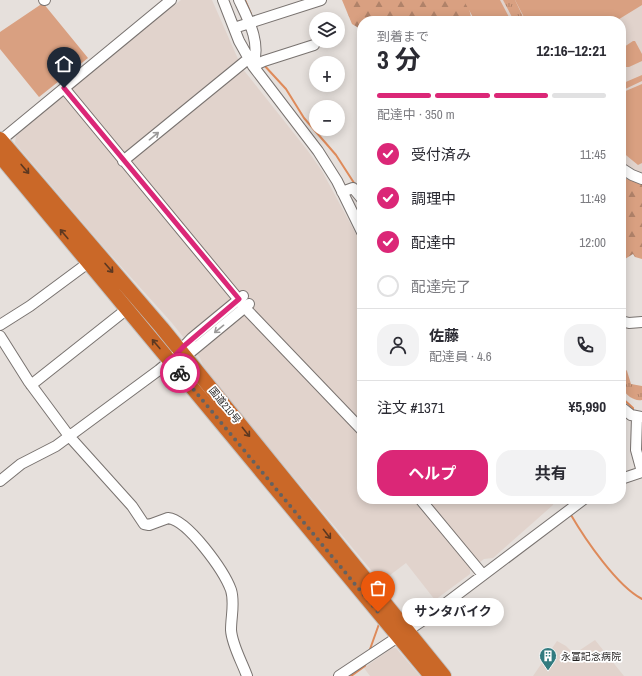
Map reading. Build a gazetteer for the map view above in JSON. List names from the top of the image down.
{
  "streets": {
    "highway": ["国道210号"]
  },
  "places": {
    "other": ["サンタバイク"],
    "building": ["永富記念病院"]
  },
  "page": {
    "map_buttons": ["+", "−"],
    "heading": ["3 分", "到着まで", "12:16–12:21"],
    "panel": [
      "佐藤",
      "配達員 · 4.6",
      "注文 #1371",
      "¥5,990"
    ],
    "bar": "配達中 · 350 m",
    "list": [
      ["受付済み", "11:45"],
      ["調理中", "11:49"],
      ["配達中", "12:00"],
      "配達完了"
    ],
    "buttons": ["ヘルプ", "共有"],
    "bubble": "サンタバイク"
  }
}
